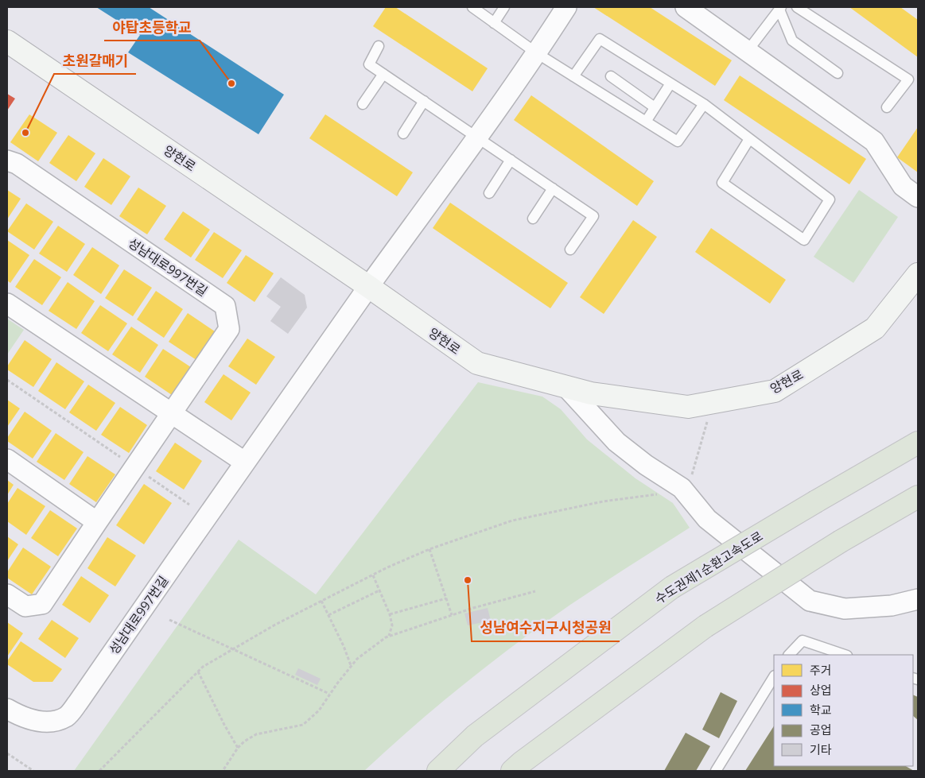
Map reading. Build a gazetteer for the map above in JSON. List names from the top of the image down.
{
  "streets": {
    "highway": ["수도권제1순환고속도로"],
    "main road": ["양현로"],
    "street": ["성남대로997번길"]
  },
  "crossings": [
    ["양현로", "성남대로997번길"]
  ],
  "places": ["야탑초등학교", "초원갈매기", "성남여수지구시청공원"],
  "legend": [
    "주거",
    "상업",
    "학교",
    "공업",
    "기타"
  ]
}
